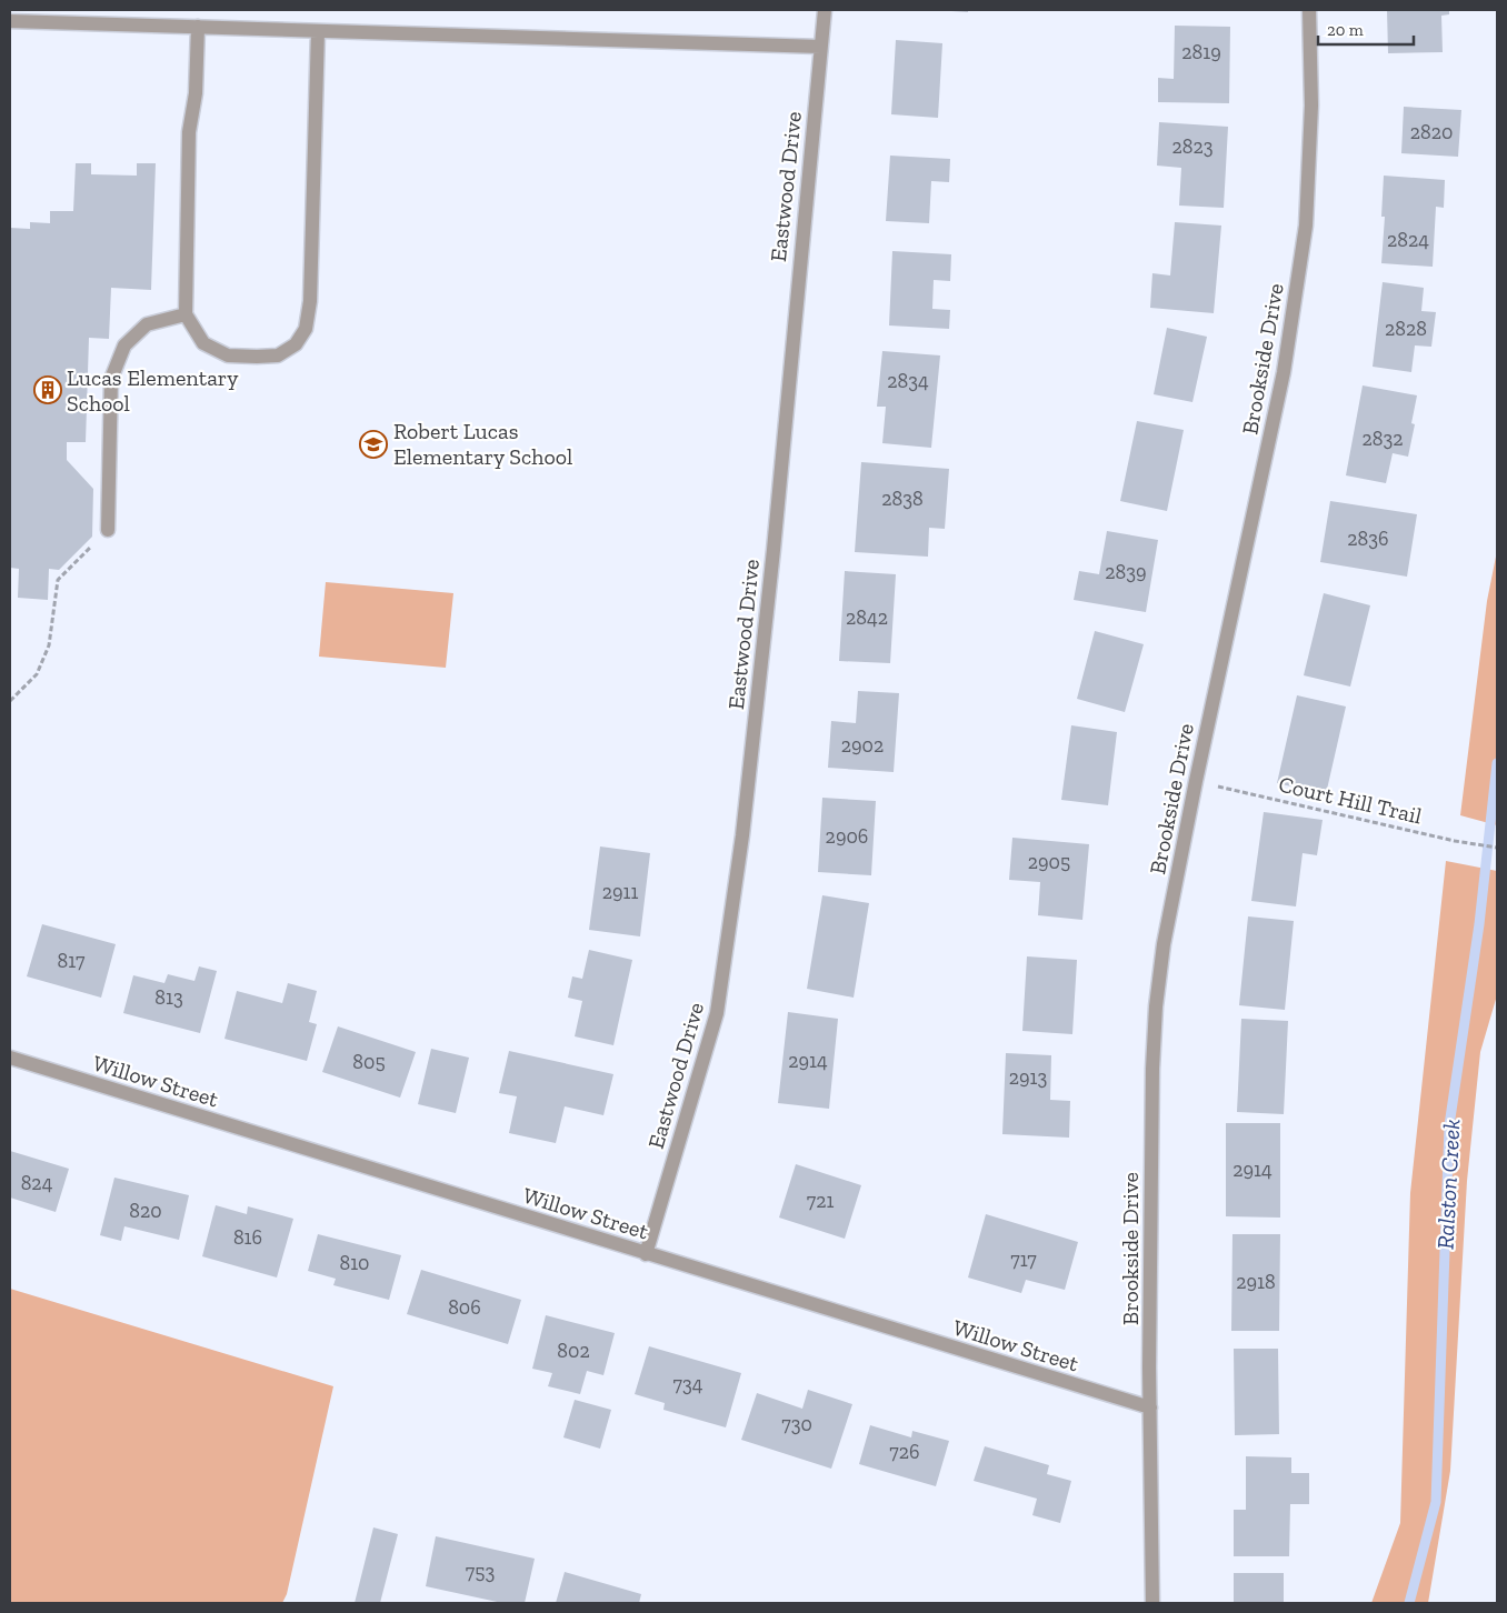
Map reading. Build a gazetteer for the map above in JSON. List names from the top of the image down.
{
  "streets": {
    "street": ["Eastwood Drive", "Brookside Drive", "Willow Street"],
    "path": ["Court Hill Trail"]
  },
  "crossings": [
    ["Eastwood Drive", "Willow Street"],
    ["Brookside Drive", "Court Hill Trail"],
    ["Brookside Drive", "Willow Street"]
  ],
  "water": ["Ralston Creek"],
  "places": {
    "building": ["Lucas Elementary School"],
    "school or university": ["Robert Lucas Elementary School"]
  },
  "house_numbers": [
    "2819",
    "2820",
    "2823",
    "2824",
    "2828",
    "2834",
    "2832",
    "2838",
    "2836",
    "2839",
    "2842",
    "2902",
    "2906",
    "2905",
    "2911",
    "817",
    "813",
    "2914",
    "805",
    "2913",
    "2914",
    "824",
    "721",
    "820",
    "816",
    "717",
    "810",
    "2918",
    "806",
    "802",
    "734",
    "730",
    "726",
    "753"
  ],
  "scale_bar": "20 m"
}
